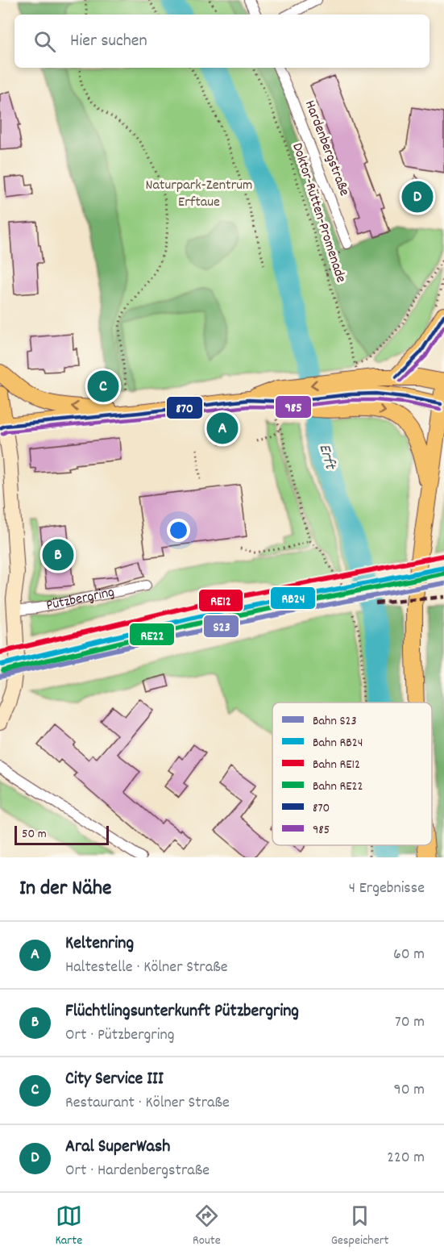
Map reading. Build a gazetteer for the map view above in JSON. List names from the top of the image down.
{
  "streets": {
    "street": ["Hardenbergstraße", "Pützbergring"],
    "path": ["Doktor-Rütten-Promenade"]
  },
  "water": ["Erft"],
  "parks": ["Naturpark-Zentrum Erftaue"],
  "lines": [
    "transit line 870",
    "transit line 985",
    "rail line RE12",
    "rail line RB24",
    "rail line RE22",
    "rail line S23"
  ],
  "legend": [
    "Bahn S23",
    "Bahn RB24",
    "Bahn RE12",
    "Bahn RE22",
    "870",
    "985"
  ],
  "scale_bar": "50 m",
  "page": {
    "search": "Hier suchen",
    "pins": [
      "D",
      "C",
      "A",
      "B"
    ],
    "scale": "50 m",
    "heading": ["In der Nähe", "4 Ergebnisse"],
    "list": [
      {
        "mark": "A",
        "name": "Keltenring",
        "note": "Haltestelle · Kölner Straße",
        "value": "60 m"
      },
      {
        "mark": "B",
        "name": "Flüchtlingsunterkunft Pützbergring",
        "note": "Ort · Pützbergring",
        "value": "70 m"
      },
      {
        "mark": "C",
        "name": "City Service III",
        "note": "Restaurant · Kölner Straße",
        "value": "90 m"
      },
      {
        "mark": "D",
        "name": "Aral SuperWash",
        "note": "Ort · Hardenbergstraße",
        "value": "220 m"
      }
    ],
    "nav": ["Karte", "Route", "Gespeichert"]
  }
}
